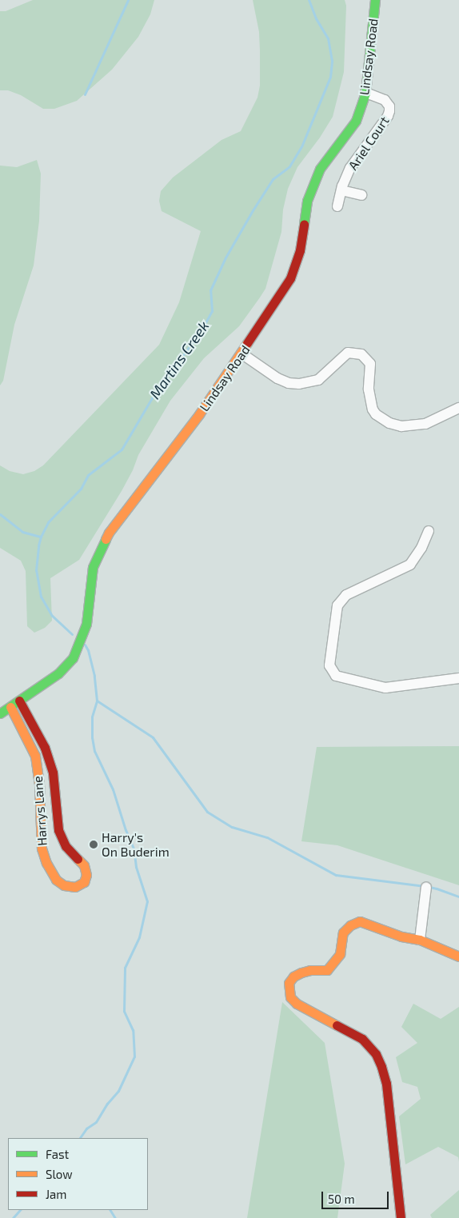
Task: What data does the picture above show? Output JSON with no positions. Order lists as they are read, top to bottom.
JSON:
{
  "streets": {
    "street": ["Lindsay Road", "Ariel Court", "Harrys Lane"]
  },
  "crossings": [
    ["Lindsay Road", "Ariel Court"],
    ["Lindsay Road", "Harrys Lane"]
  ],
  "water": ["Martins Creek"],
  "places": ["Harry's On Buderim"],
  "legend": ["Fast", "Slow", "Jam"],
  "scale_bar": "50 m"
}
